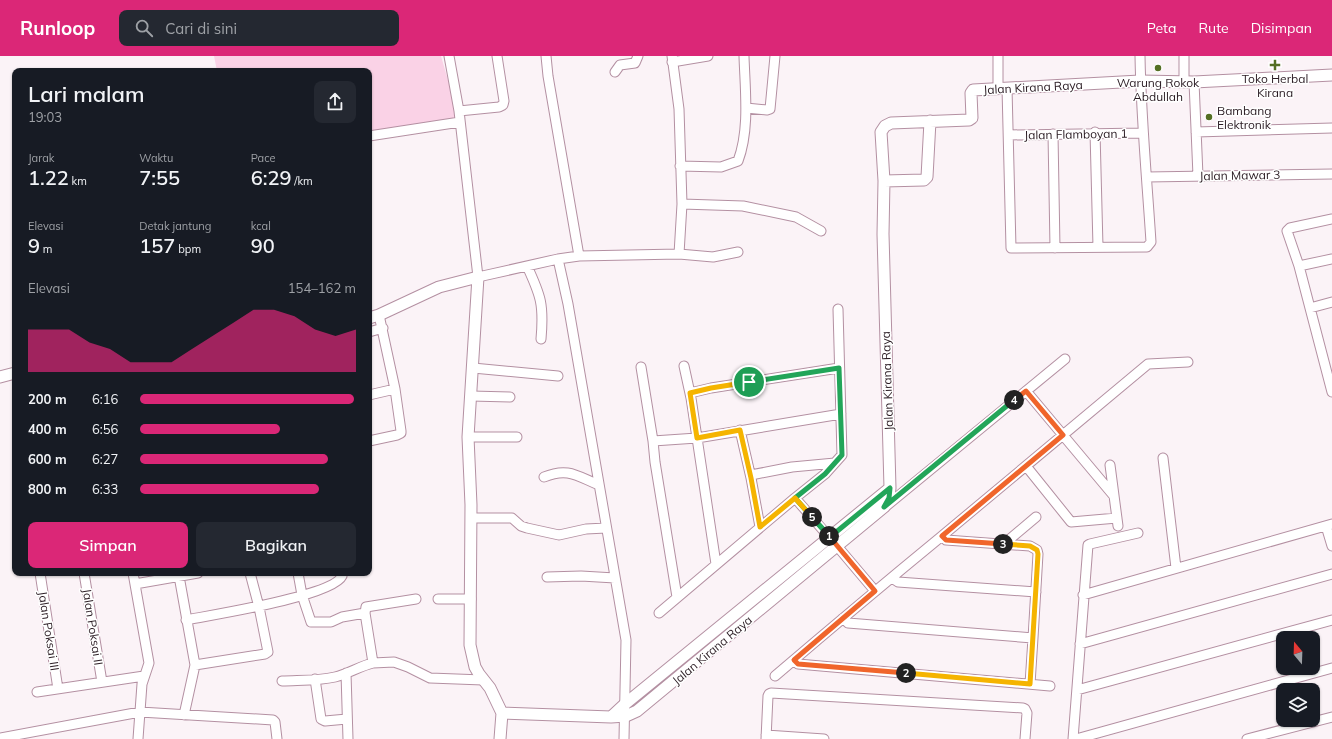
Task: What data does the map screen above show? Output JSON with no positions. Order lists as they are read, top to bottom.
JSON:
{
  "streets": {
    "street": [
      "Jalan Kirana Raya",
      "Jalan Flamboyan 1",
      "Jalan Mawar 3",
      "Jalan Poksai II",
      "Jalan Poksai III"
    ]
  },
  "places": {
    "health": ["Toko Herbal Kirana"],
    "other": ["Warung Rokok Abdullah", "Bambang Elektronik"]
  },
  "north": "top",
  "page": {
    "header": "Runloop",
    "search": "Cari di sini",
    "nav": ["Peta", "Rute", "Disimpan"],
    "heading": ["Lari malam", "19:03"],
    "stats": [
      ["Jarak", "1.22 km"],
      ["Waktu", "7:55"],
      ["Pace", "6:29 /km"],
      ["Elevasi", "9 m"],
      ["Detak jantung", "157 bpm"],
      ["kcal", "90"]
    ],
    "chart": ["Elevasi", "154–162 m"],
    "list": [
      {
        "name": "200 m",
        "note": "6:16"
      },
      {
        "name": "400 m",
        "note": "6:56"
      },
      {
        "name": "600 m",
        "note": "6:27"
      },
      {
        "name": "800 m",
        "note": "6:33"
      }
    ],
    "pins": [
      "4",
      "5",
      "1",
      "3",
      "2"
    ],
    "buttons": ["Simpan", "Bagikan"]
  }
}
